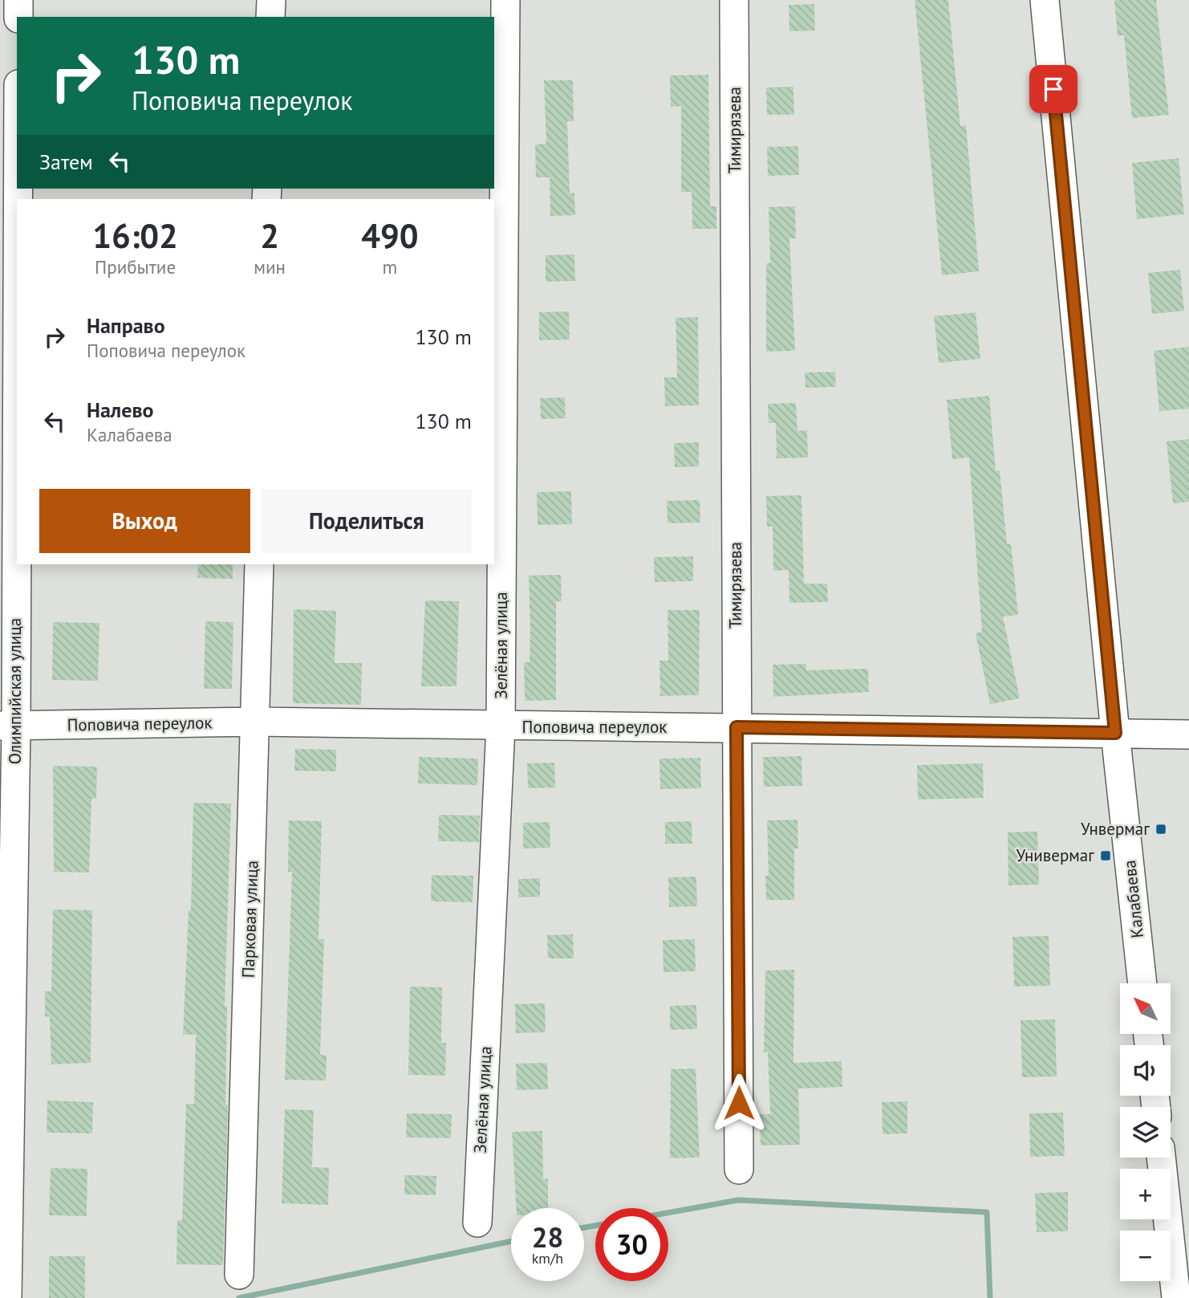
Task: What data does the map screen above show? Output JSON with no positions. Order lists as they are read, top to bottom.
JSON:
{
  "streets": {
    "street": [
      "Тимирязева",
      "Зелёная улица",
      "Олимпийская улица",
      "Поповича переулок",
      "Калабаева",
      "Парковая улица"
    ]
  },
  "crossings": [
    ["Тимирязева", "Поповича переулок"],
    ["Зелёная улица", "Поповича переулок"],
    ["Олимпийская улица", "Поповича переулок"],
    ["Поповича переулок", "Калабаева"],
    ["Поповича переулок", "Парковая улица"]
  ],
  "places": {
    "transit": ["Унвермаг", "Универмаг"]
  },
  "north": "top left",
  "page": {
    "turn": ["130 m", "Поповича переулок"],
    "then": "Затем",
    "eta": [
      "16:02",
      "Прибытие",
      "2",
      "мин",
      "490",
      "m"
    ],
    "list": [
      {
        "name": "Направо",
        "note": "Поповича переулок",
        "value": "130 m"
      },
      {
        "name": "Налево",
        "note": "Калабаева",
        "value": "130 m"
      }
    ],
    "buttons": ["Выход", "Поделиться"],
    "map_buttons": ["+", "−"],
    "speed": "28 km/h",
    "limit": "30"
  }
}
